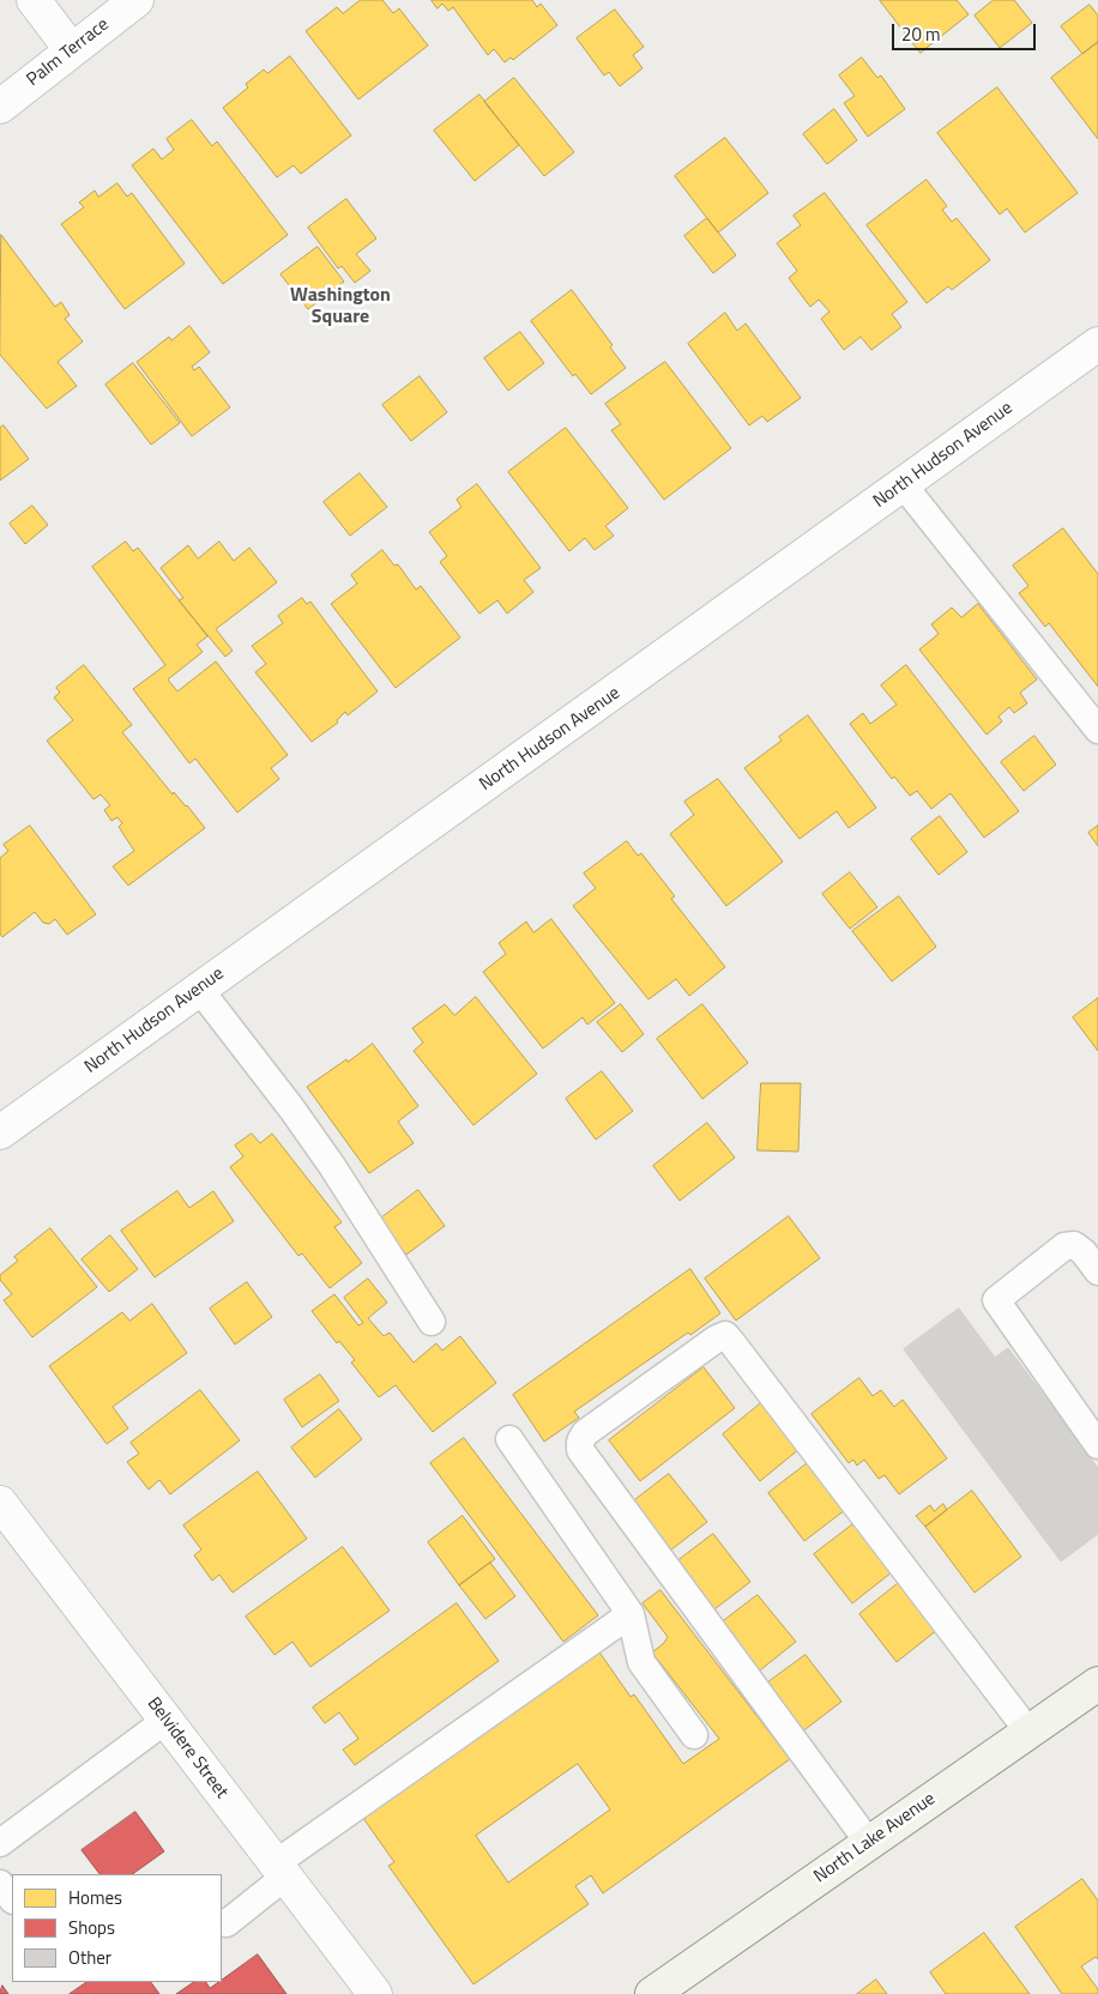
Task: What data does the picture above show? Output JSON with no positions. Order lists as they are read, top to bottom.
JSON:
{
  "streets": {
    "main road": ["North Lake Avenue"],
    "street": ["Palm Terrace", "North Hudson Avenue", "Belvidere Street"]
  },
  "districts": ["Washington Square"],
  "legend": ["Homes", "Shops", "Other"],
  "scale_bar": "20 m"
}
